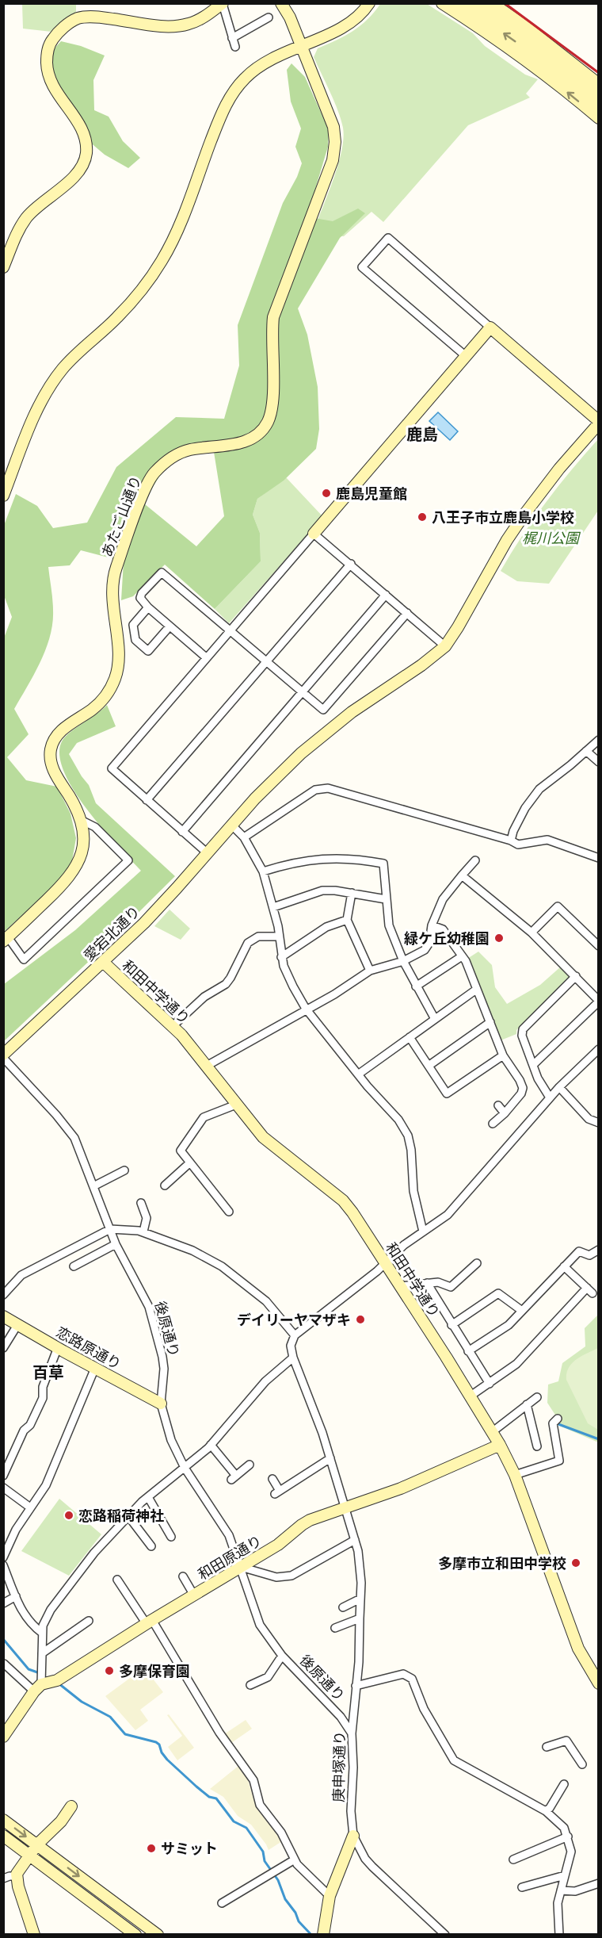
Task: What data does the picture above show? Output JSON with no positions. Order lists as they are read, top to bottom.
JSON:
{
  "streets": {
    "street": [
      "あたご山通り",
      "愛宕北通り",
      "和田中学通り",
      "後原通り",
      "恋路原通り",
      "和田原通り",
      "庚申塚通り"
    ]
  },
  "crossings": [
    ["愛宕北通り", "和田中学通り"],
    ["愛宕北通り", "後原通り"],
    ["和田中学通り", "和田原通り"],
    ["後原通り", "恋路原通り"],
    ["後原通り", "和田原通り"],
    ["後原通り", "庚申塚通り"],
    ["和田原通り", "庚申塚通り"]
  ],
  "districts": ["鹿島", "百草"],
  "parks": ["梶川公園"],
  "places": [
    "鹿島児童館",
    "八王子市立鹿島小学校",
    "緑ケ丘幼稚園",
    "デイリーヤマザキ",
    "恋路稲荷神社",
    "多摩市立和田中学校",
    "多摩保育園",
    "サミット"
  ]
}
